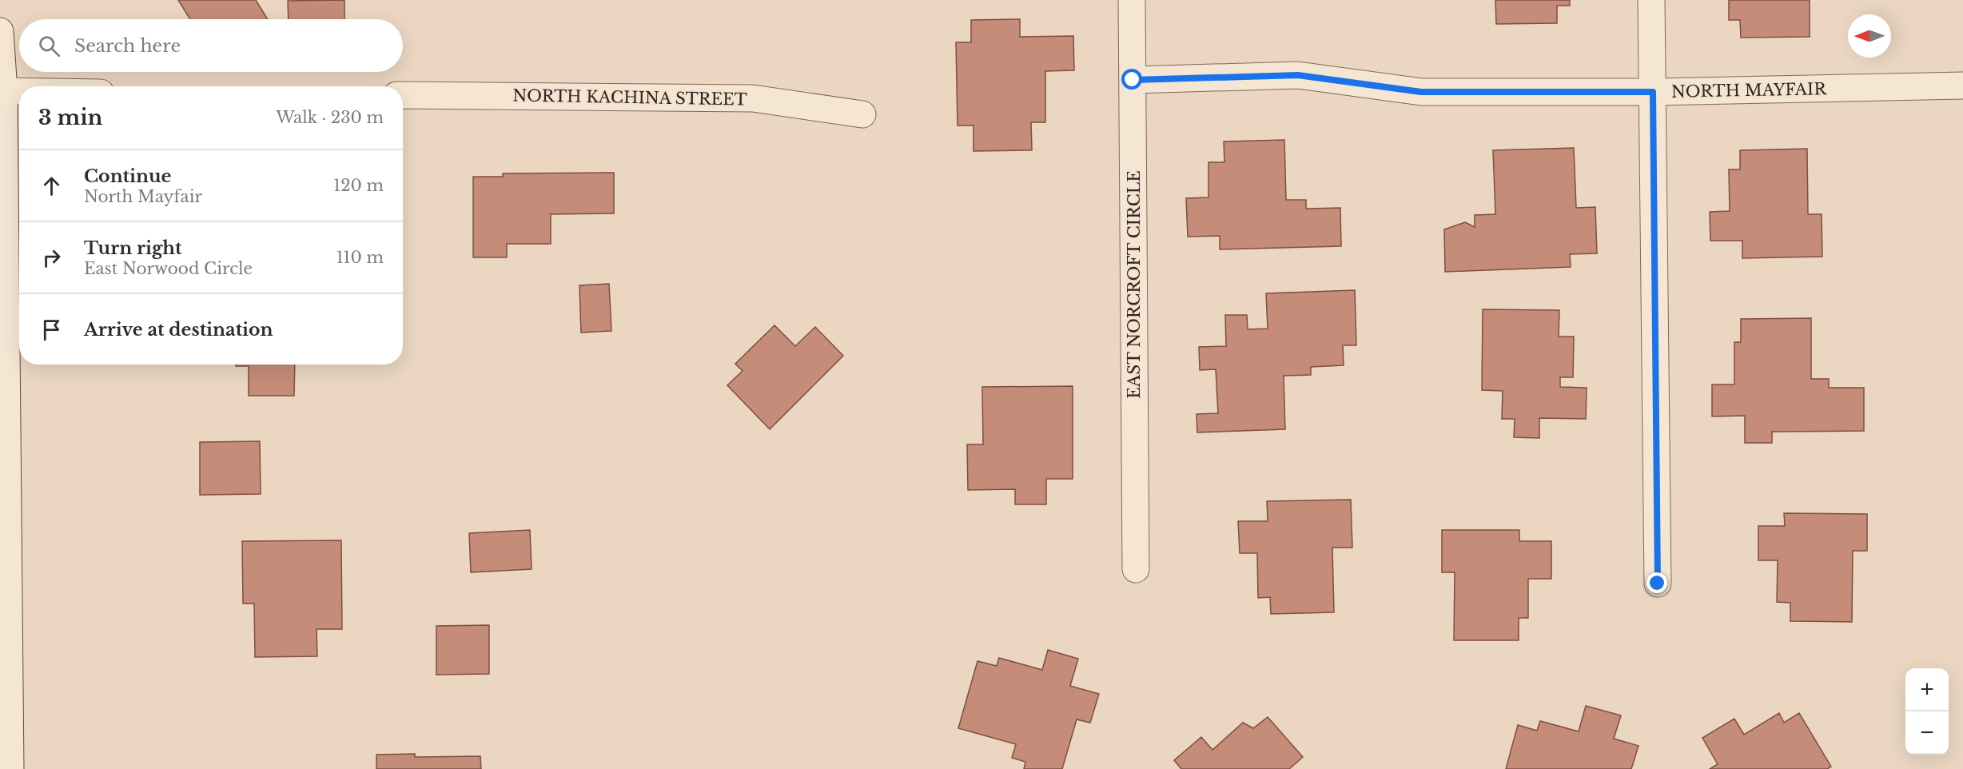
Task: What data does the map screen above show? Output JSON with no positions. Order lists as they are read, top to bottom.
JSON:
{
  "streets": {
    "street": ["NORTH MAYFAIR", "NORTH KACHINA STREET", "EAST NORCROFT CIRCLE"]
  },
  "crossings": [
    ["NORTH MAYFAIR", "EAST NORCROFT CIRCLE"]
  ],
  "north": "left",
  "page": {
    "search": "Search here",
    "heading": ["3 min", "Walk · 230 m"],
    "list": [
      ["Continue", "North Mayfair", "120 m"],
      ["Turn right", "East Norwood Circle", "110 m"],
      "Arrive at destination"
    ],
    "map_buttons": ["+", "−"]
  }
}
